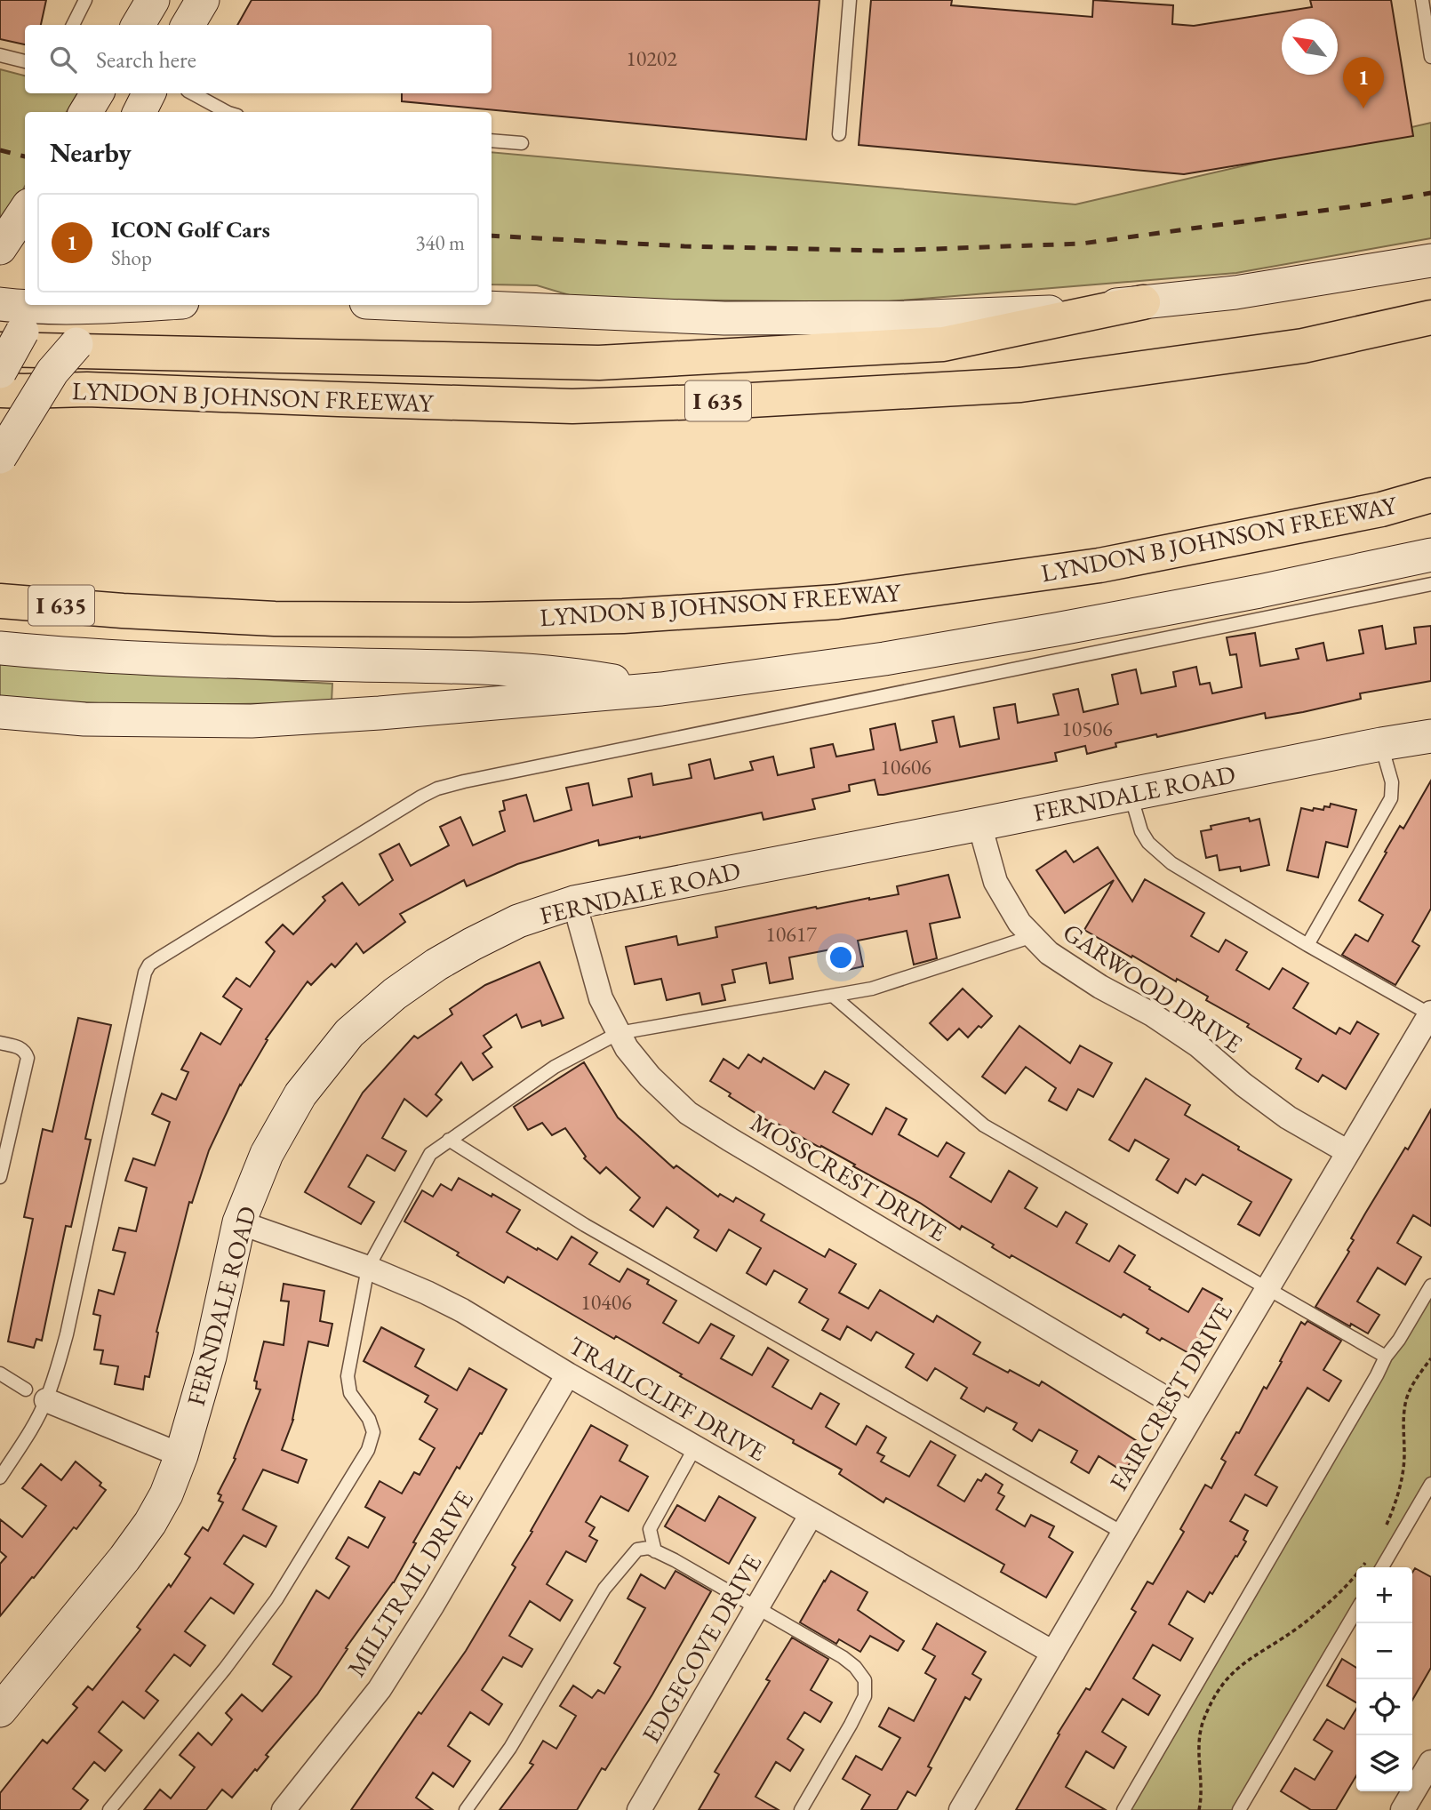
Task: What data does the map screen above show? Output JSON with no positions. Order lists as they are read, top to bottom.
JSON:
{
  "streets": {
    "highway": ["LYNDON B JOHNSON FREEWAY", "I 635"],
    "main road": ["FERNDALE ROAD"],
    "street": [
      "GARWOOD DRIVE",
      "MOSSCREST DRIVE",
      "FAIRCREST DRIVE",
      "TRAILCLIFF DRIVE",
      "MILLTRAIL DRIVE",
      "EDGECOVE DRIVE"
    ]
  },
  "crossings": [
    ["FERNDALE ROAD", "GARWOOD DRIVE"],
    ["FERNDALE ROAD", "MOSSCREST DRIVE"],
    ["FERNDALE ROAD", "TRAILCLIFF DRIVE"],
    ["GARWOOD DRIVE", "FAIRCREST DRIVE"],
    ["MOSSCREST DRIVE", "FAIRCREST DRIVE"],
    ["FAIRCREST DRIVE", "TRAILCLIFF DRIVE"],
    ["TRAILCLIFF DRIVE", "MILLTRAIL DRIVE"],
    ["TRAILCLIFF DRIVE", "EDGECOVE DRIVE"]
  ],
  "house_numbers": [
    "10202",
    "10506",
    "10606",
    "10617",
    "10406"
  ],
  "north": "top left",
  "page": {
    "search": "Search here",
    "pins": "1",
    "heading": "Nearby",
    "list": [
      {
        "mark": "1",
        "name": "ICON Golf Cars",
        "note": "Shop",
        "value": "340 m"
      }
    ],
    "map_buttons": ["+", "−"]
  }
}
